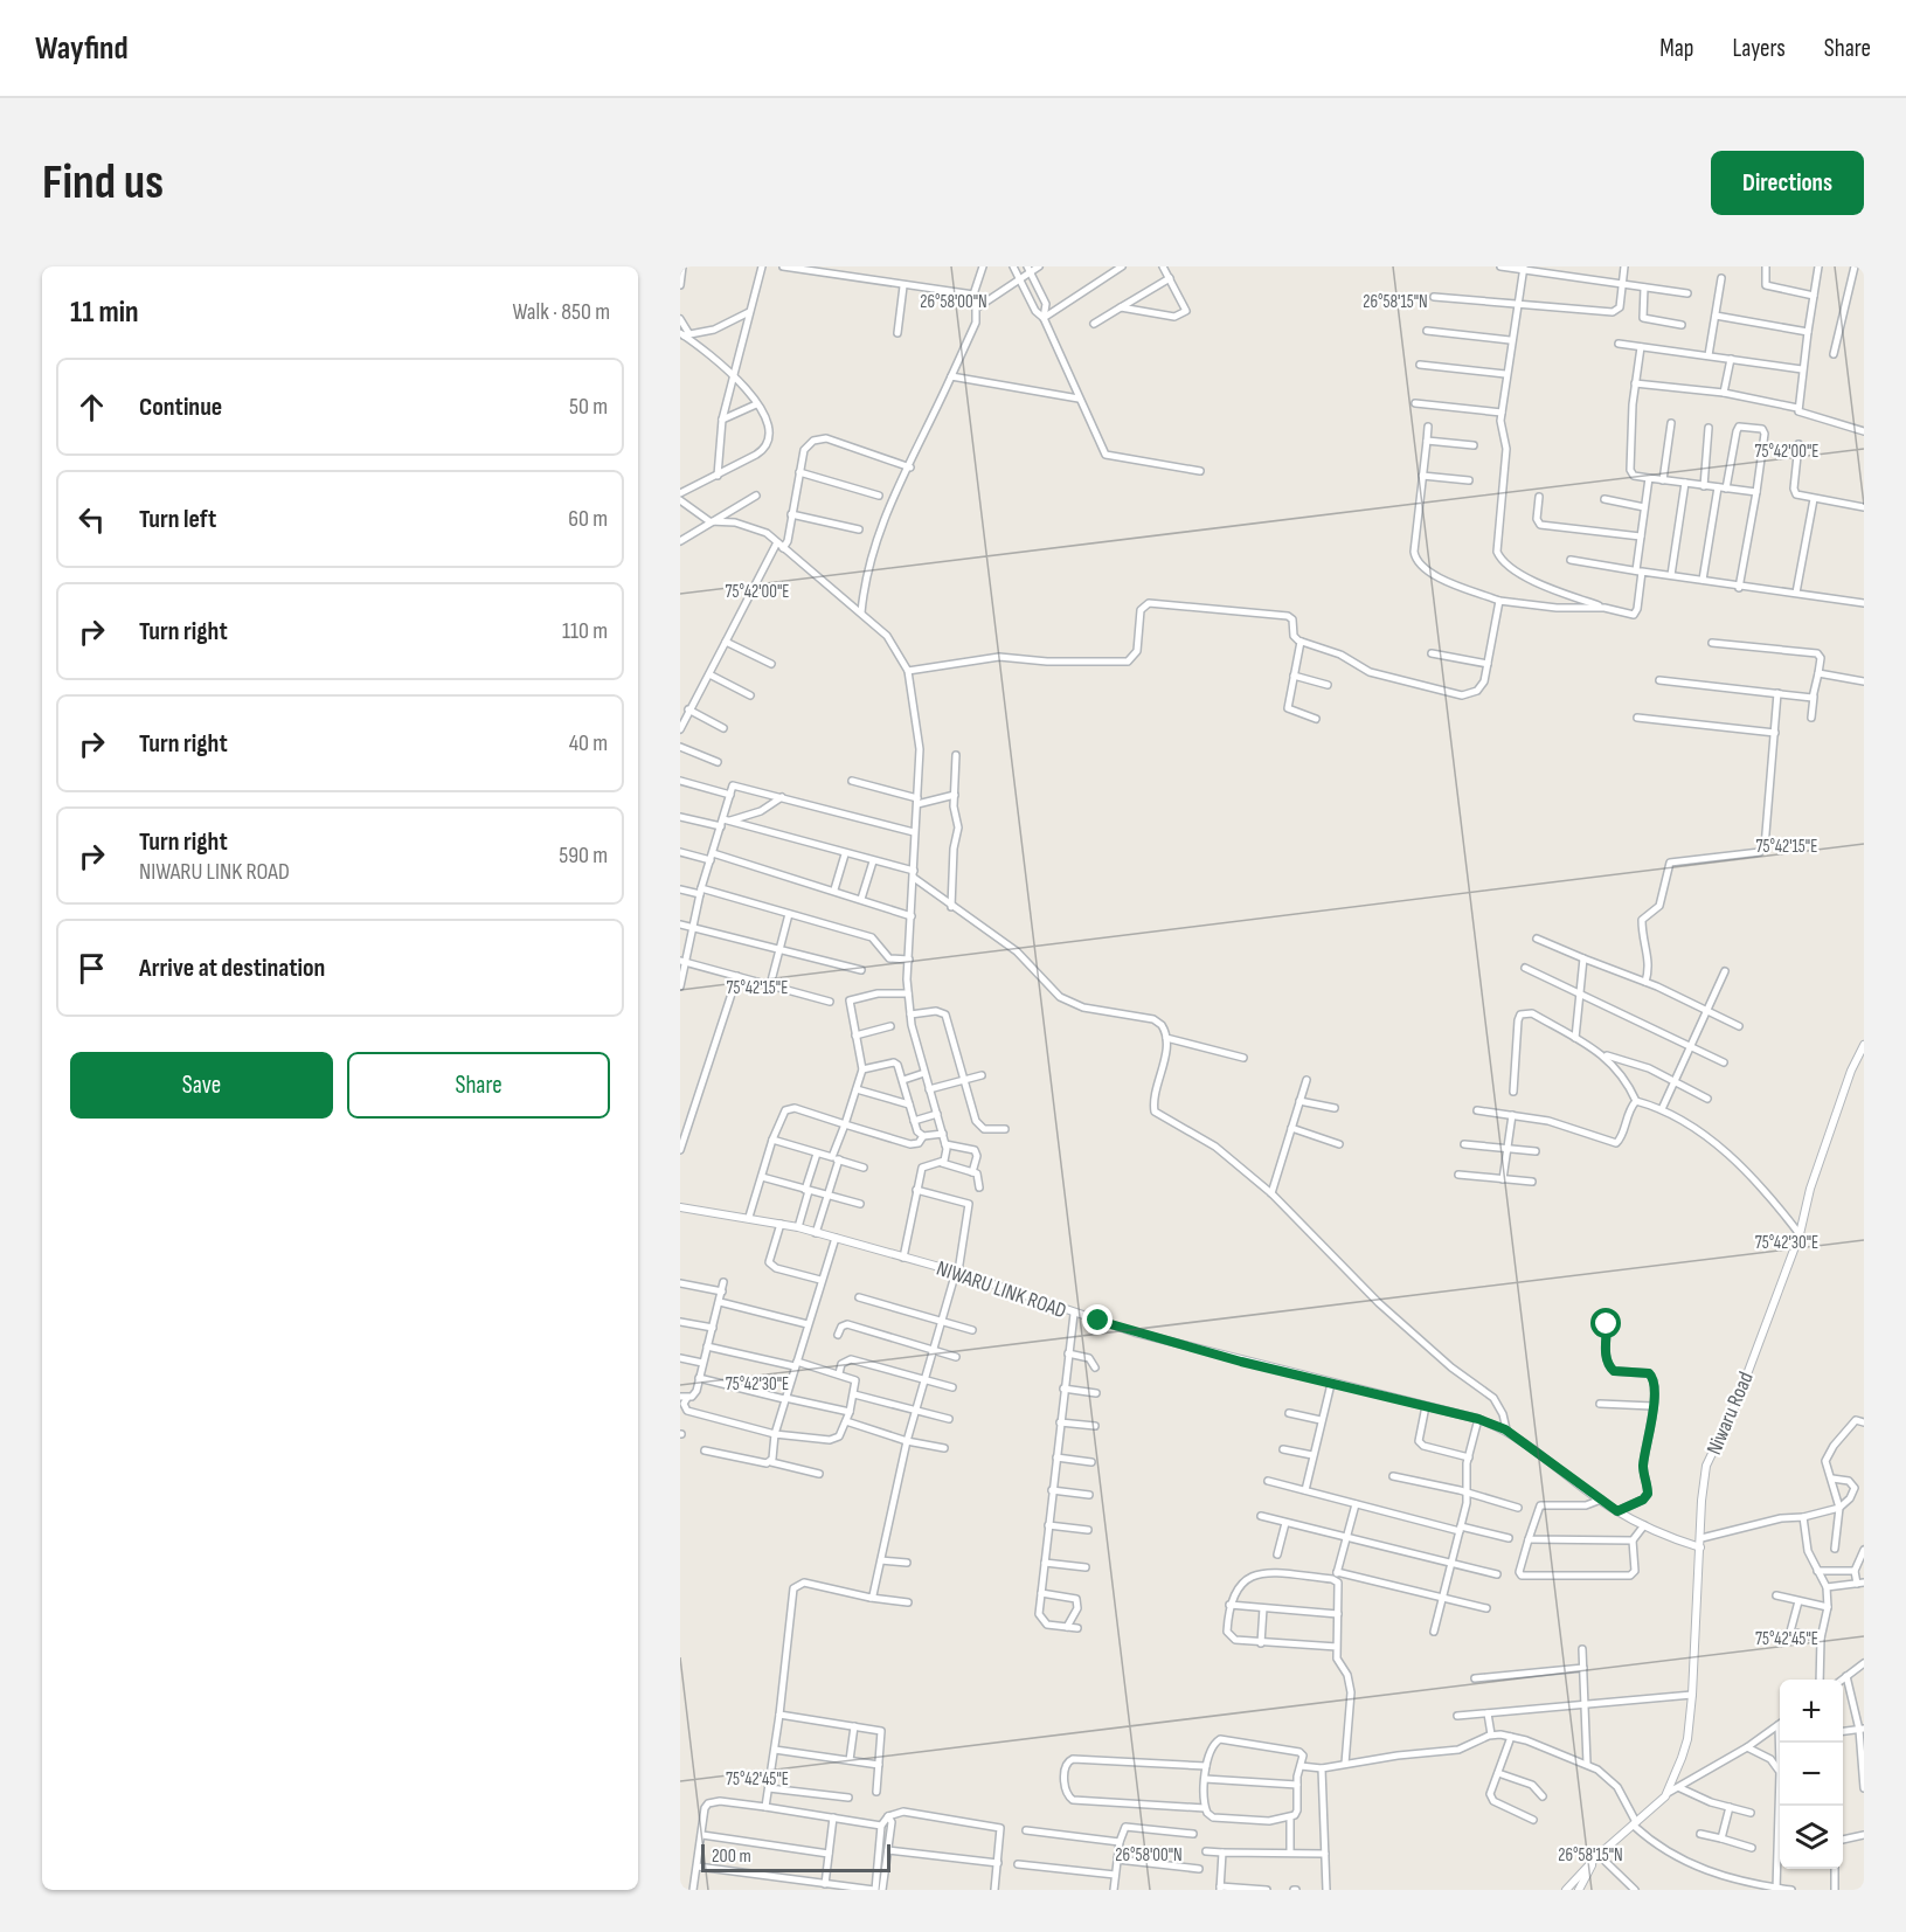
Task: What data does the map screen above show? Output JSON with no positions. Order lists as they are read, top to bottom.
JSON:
{
  "streets": {
    "street": ["NIWARU LINK ROAD", "Niwaru Road"]
  },
  "crossings": [
    ["NIWARU LINK ROAD", "Niwaru Road"]
  ],
  "scale_bar": "200 m",
  "page": {
    "header": "Wayfind",
    "nav": ["Map", "Layers", "Share"],
    "buttons": [
      "Directions",
      ["Save", "Share"]
    ],
    "title": "Find us",
    "heading": ["11 min", "Walk · 850 m"],
    "list": [
      ["Continue", "50 m"],
      ["Turn left", "60 m"],
      ["Turn right", "110 m"],
      ["Turn right", "40 m"],
      ["Turn right", "NIWARU LINK ROAD", "590 m"],
      "Arrive at destination"
    ],
    "map_buttons": ["+", "−"],
    "scale": "200 m"
  },
  "coordinates": [
    "26°58'00\"N",
    "26°58'15\"N",
    "75°42'00\"E",
    "75°42'15\"E",
    "75°42'30\"E",
    "75°42'45\"E"
  ]
}
